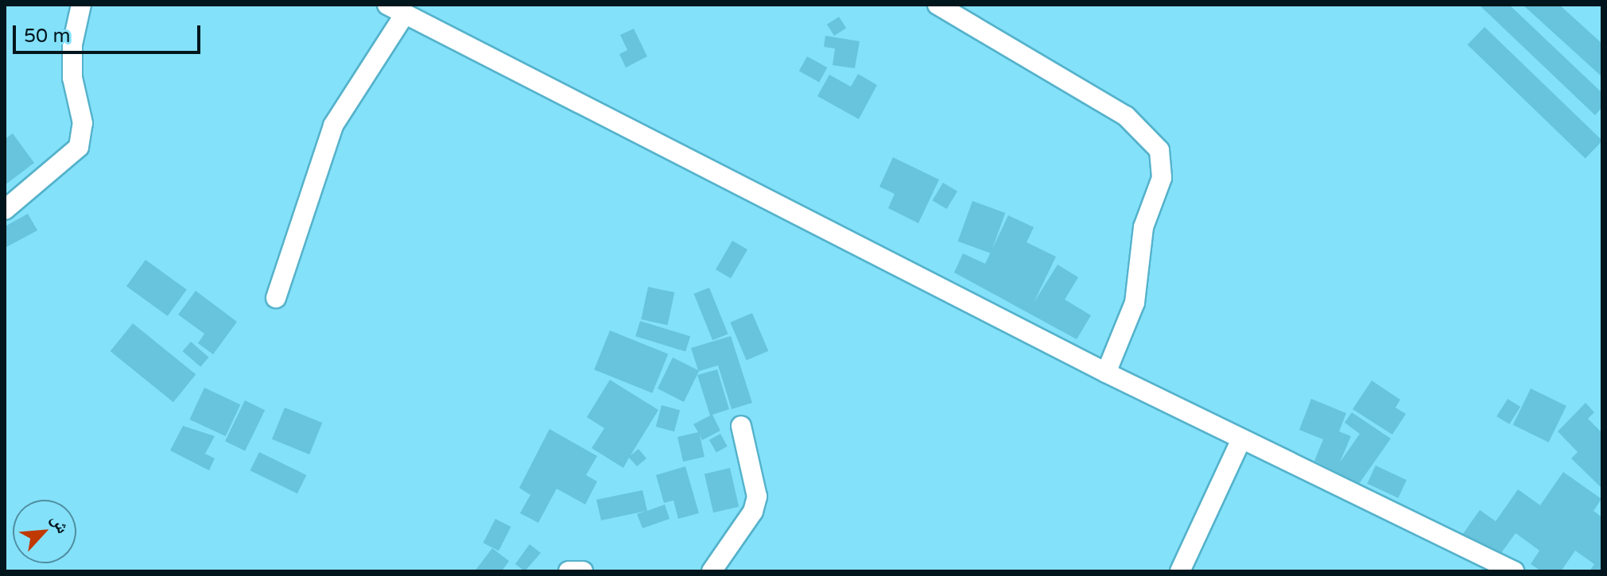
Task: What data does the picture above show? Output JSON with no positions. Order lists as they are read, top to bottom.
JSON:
{
  "scale_bar": "50 m",
  "north": "top right"
}
